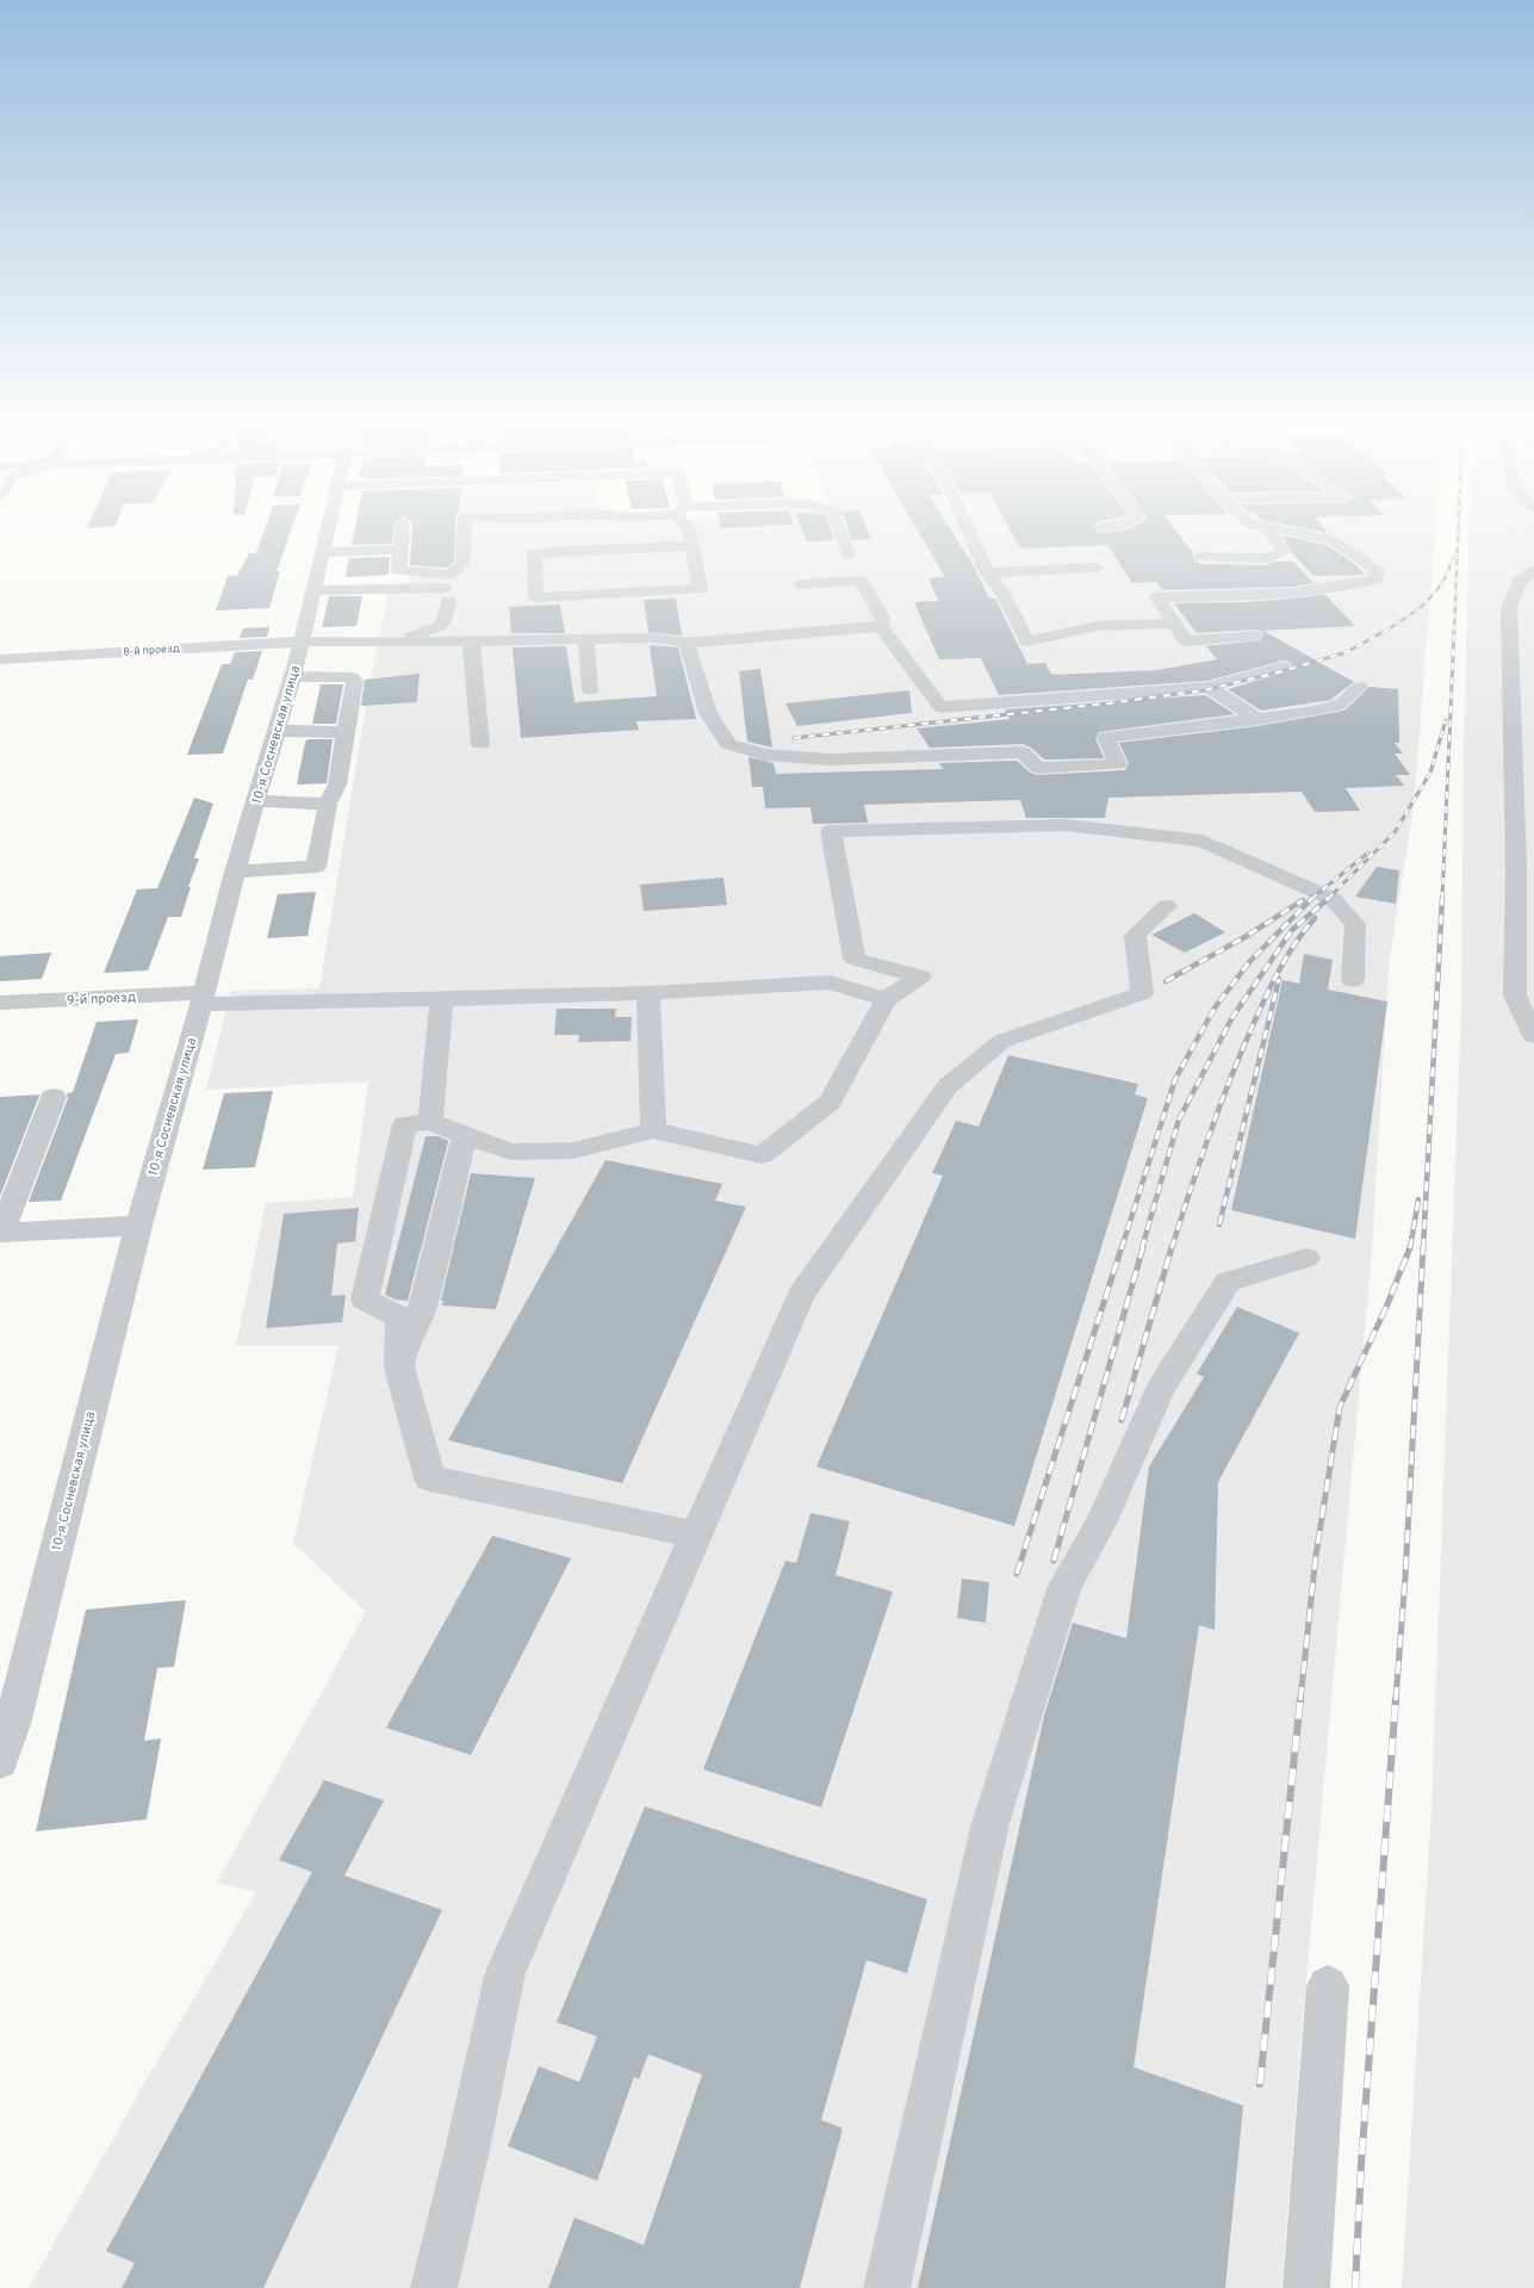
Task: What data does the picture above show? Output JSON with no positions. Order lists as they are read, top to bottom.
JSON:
{
  "streets": {
    "street": ["8-й проезд", "10-я Сосневская улица", "9-й проезд"]
  },
  "crossings": [
    ["8-й проезд", "10-я Сосневская улица"],
    ["10-я Сосневская улица", "9-й проезд"]
  ]
}
